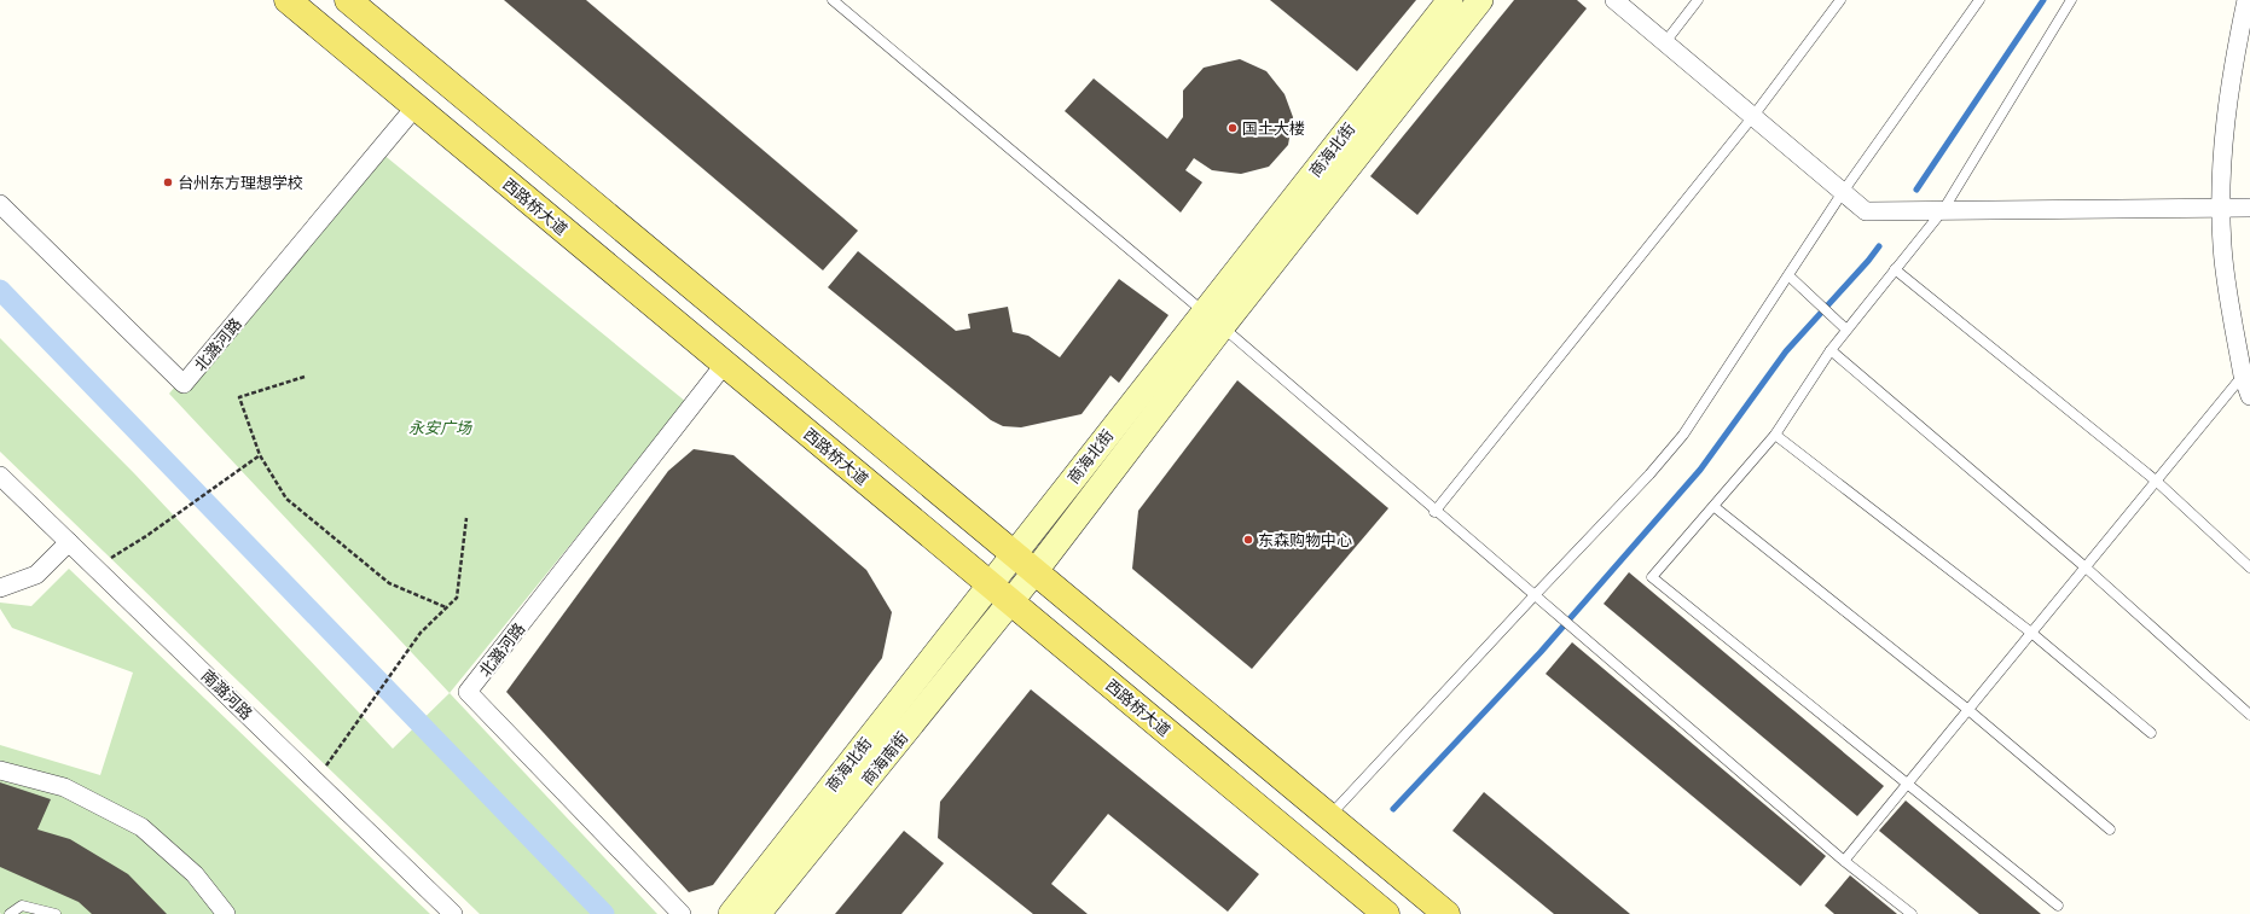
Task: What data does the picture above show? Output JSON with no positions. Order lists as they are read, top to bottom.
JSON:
{
  "streets": {
    "main road": ["商海北街", "西路桥大道", "商海南街"],
    "street": ["北潞河路", "南潞河路"]
  },
  "crossings": [
    ["商海北街", "西路桥大道"],
    ["商海北街", "商海南街"],
    ["西路桥大道", "北潞河路"],
    ["西路桥大道", "商海南街"]
  ],
  "parks": ["永安广场"],
  "places": ["国土大楼", "台州东方理想学校", "东森购物中心"]
}
